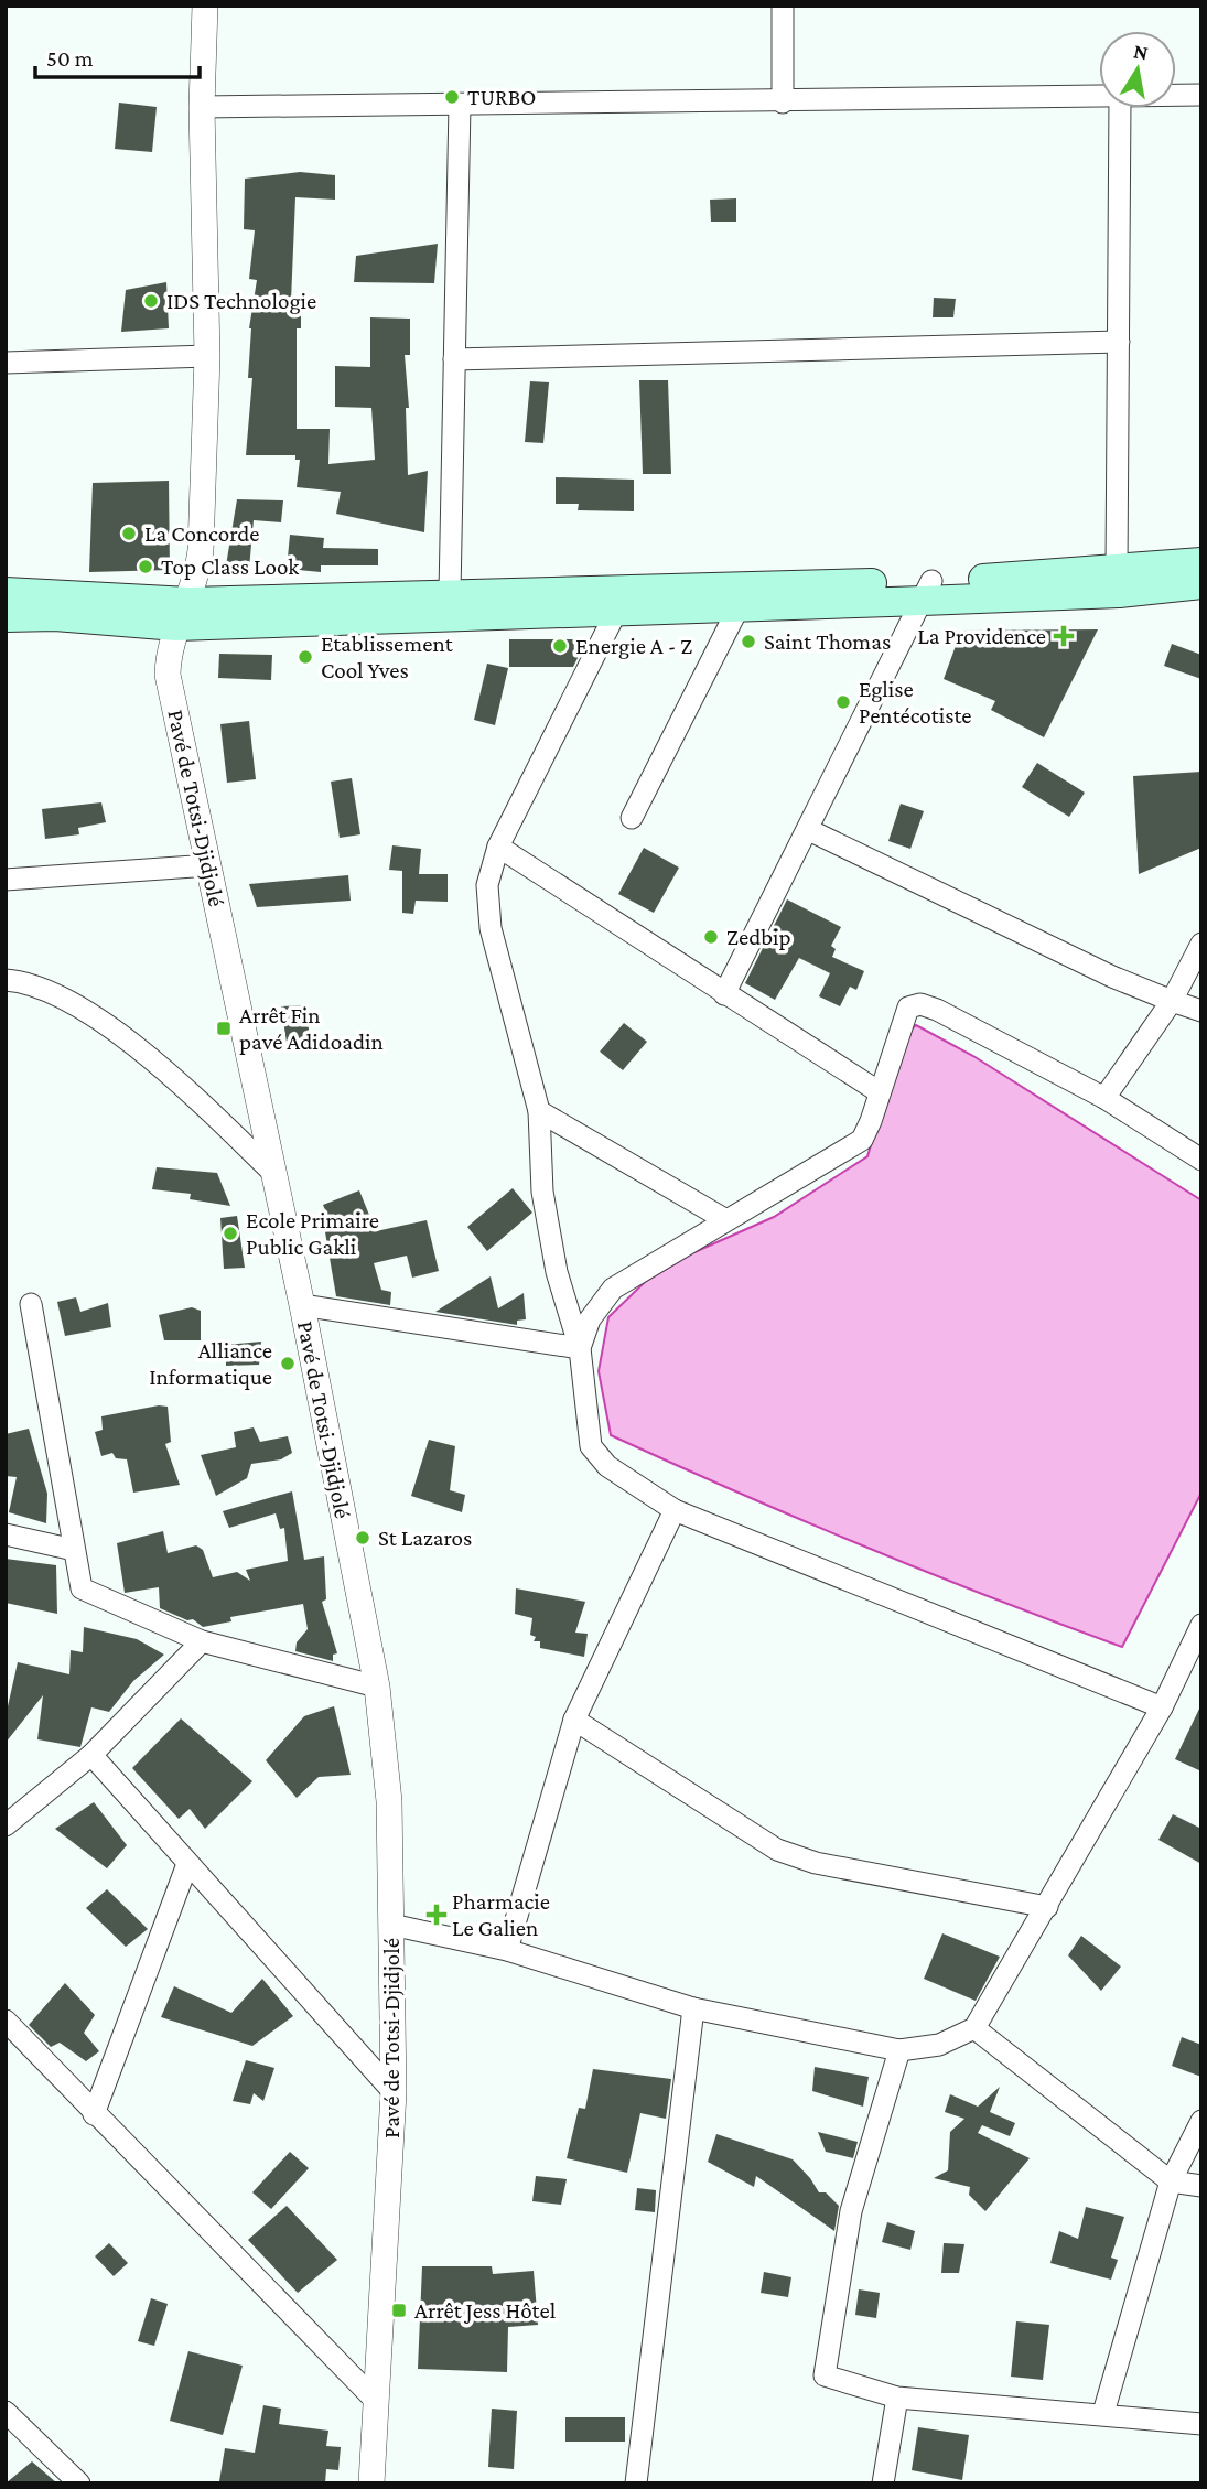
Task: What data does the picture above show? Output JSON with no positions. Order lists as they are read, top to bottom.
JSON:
{
  "streets": {
    "street": ["Pavé de Totsi-Djidjolé"]
  },
  "places": {
    "other": [
      "TURBO",
      "IDS Technologie",
      "La Concorde",
      "Top Class Look",
      "Saint Thomas",
      "Energie A - Z",
      "Etablissement Cool Yves",
      "Eglise Pentécotiste",
      "Zedbip",
      "Ecole Primaire Public Gakli",
      "Alliance Informatique",
      "St Lazaros"
    ],
    "health": ["La Providence", "Pharmacie Le Galien"],
    "transit": ["Arrêt Fin pavé Adidoadin", "Arrêt Jess Hôtel"]
  },
  "scale_bar": "50 m",
  "north": "top"
}
